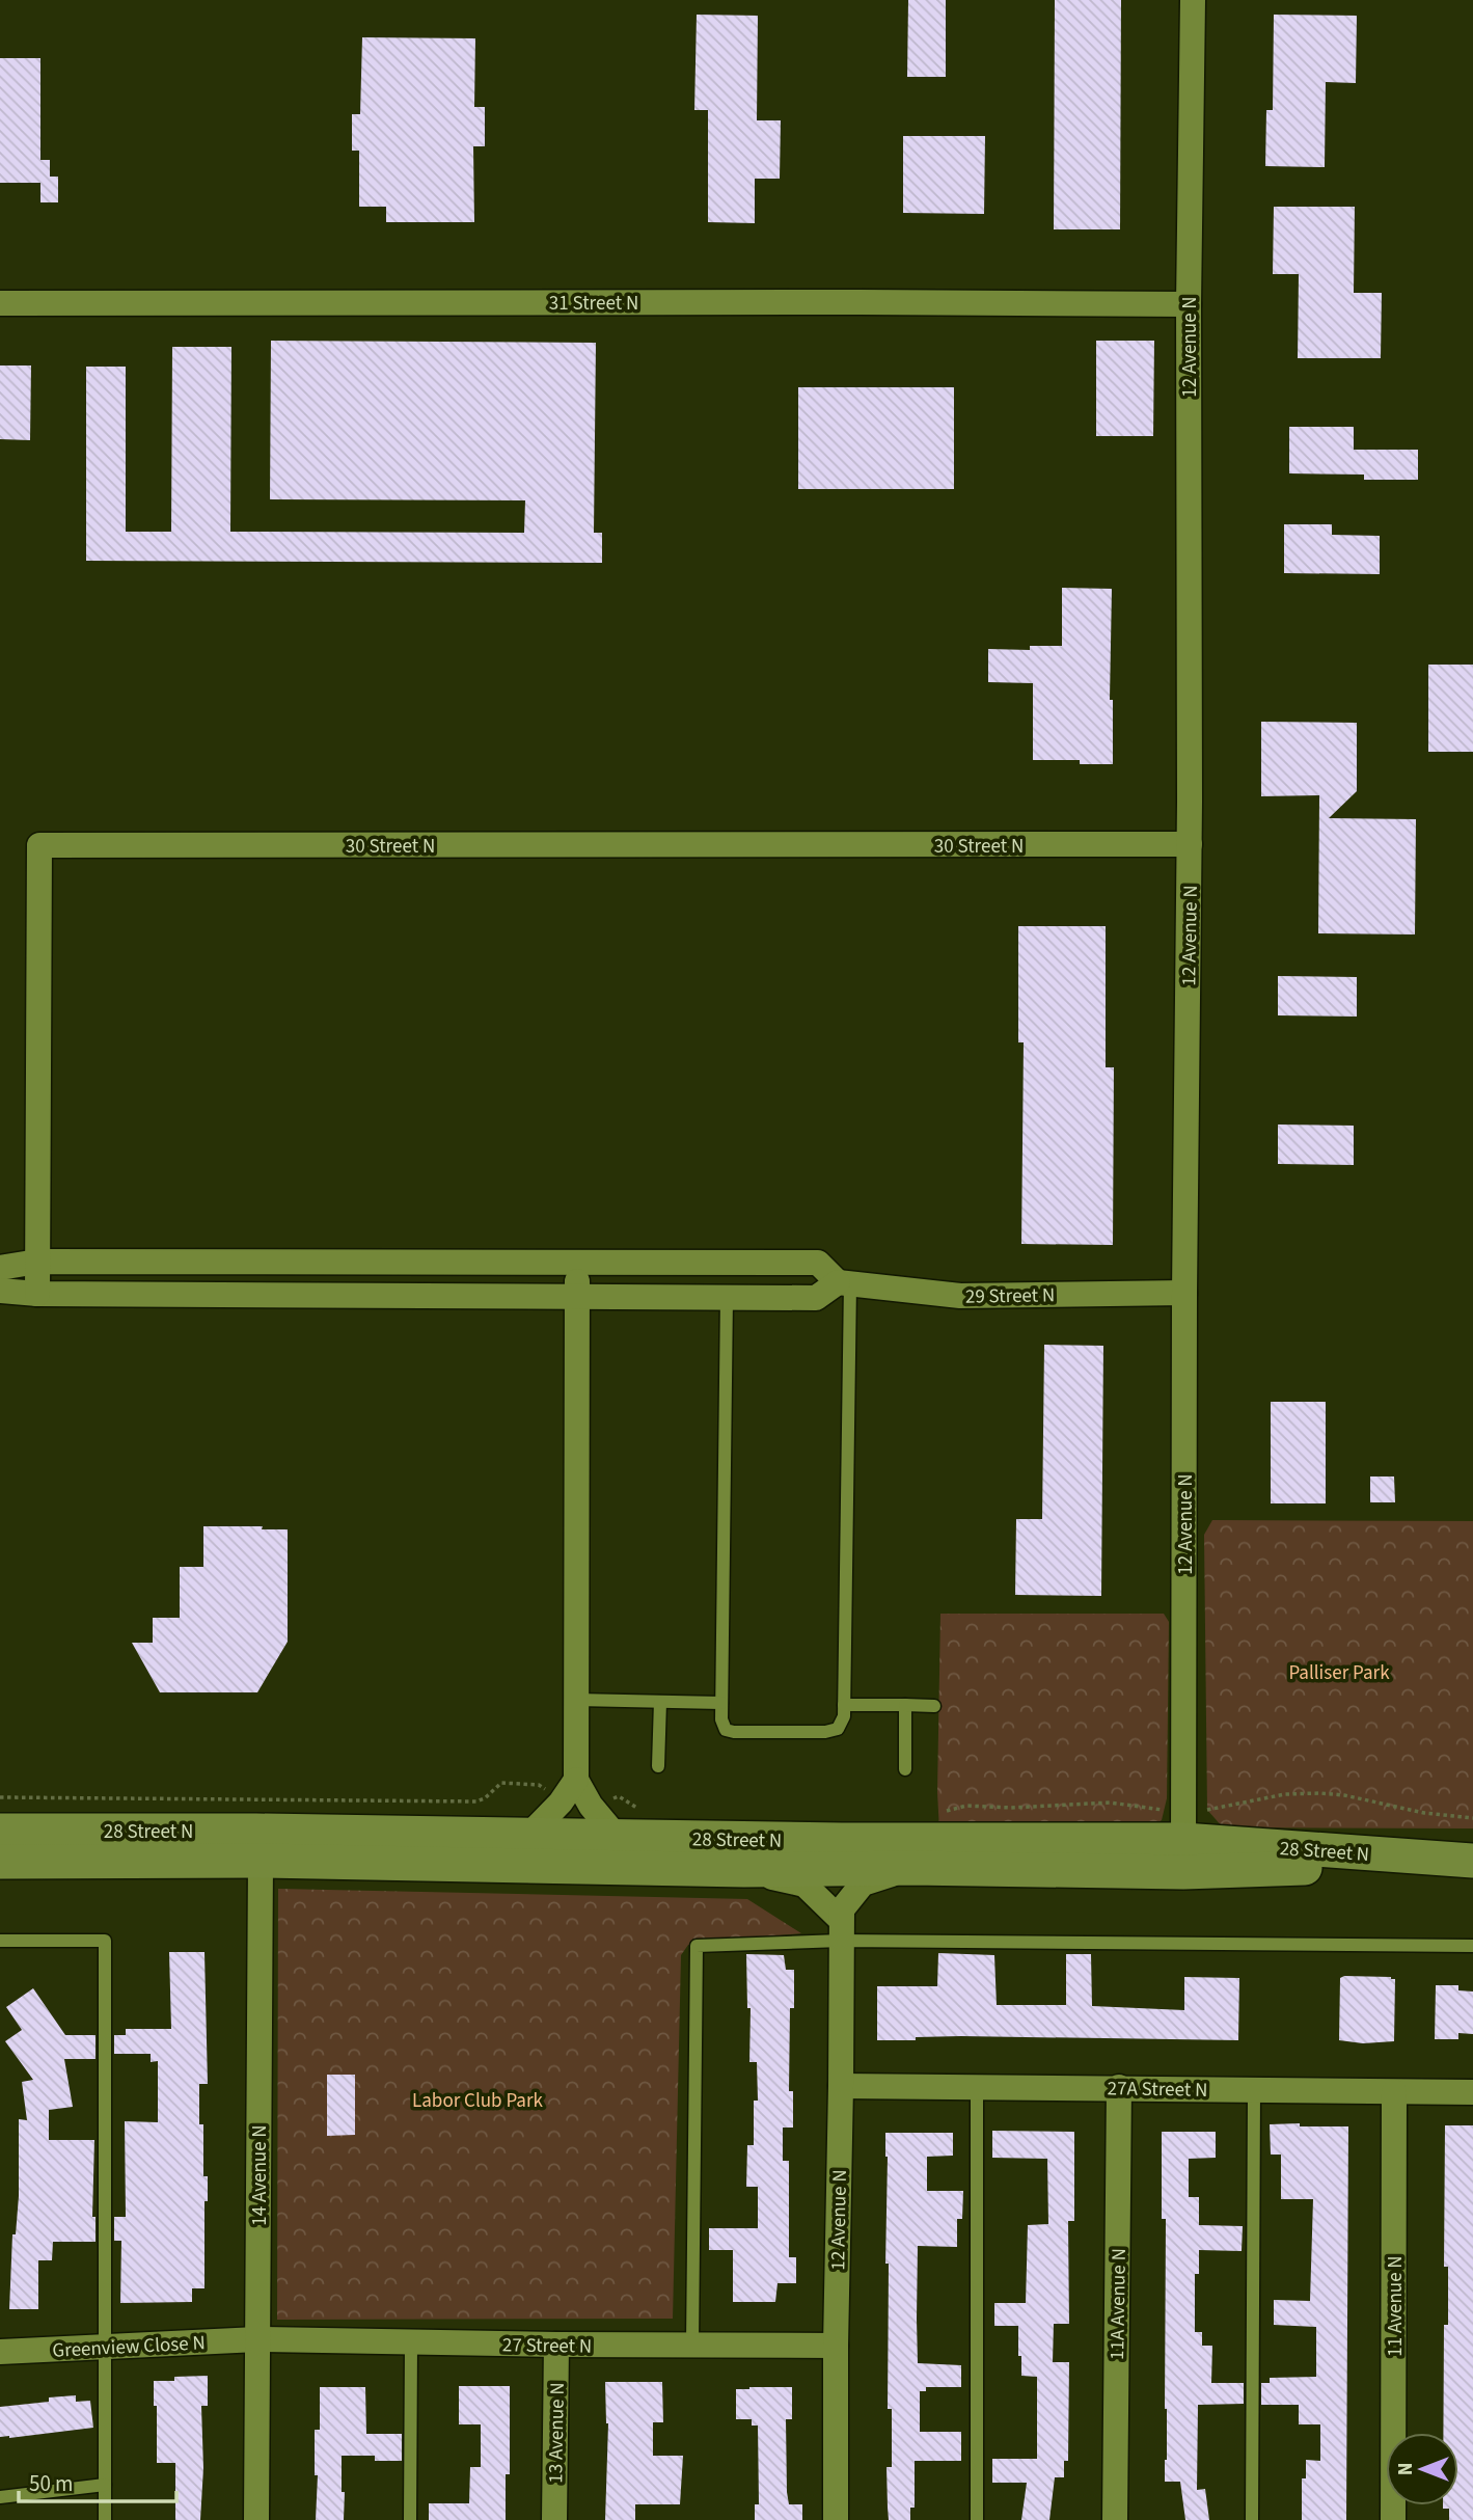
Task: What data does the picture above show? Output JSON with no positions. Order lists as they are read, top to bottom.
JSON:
{
  "streets": {
    "main road": ["28 Street N"],
    "street": [
      "31 Street N",
      "12 Avenue N",
      "30 Street N",
      "29 Street N",
      "27A Street N",
      "14 Avenue N",
      "11A Avenue N",
      "11 Avenue N",
      "27 Street N",
      "Greenview Close N",
      "13 Avenue N"
    ]
  },
  "crossings": [
    ["31 Street N", "12 Avenue N"],
    ["12 Avenue N", "30 Street N"],
    ["12 Avenue N", "29 Street N"],
    ["12 Avenue N", "28 Street N"],
    ["12 Avenue N", "27A Street N"],
    ["12 Avenue N", "27 Street N"],
    ["28 Street N", "14 Avenue N"],
    ["27A Street N", "11A Avenue N"],
    ["27A Street N", "11 Avenue N"],
    ["14 Avenue N", "27 Street N"],
    ["14 Avenue N", "Greenview Close N"],
    ["27 Street N", "Greenview Close N"],
    ["27 Street N", "13 Avenue N"]
  ],
  "parks": ["Palliser Park", "Labor Club Park"],
  "scale_bar": "50 m",
  "north": "left"
}
